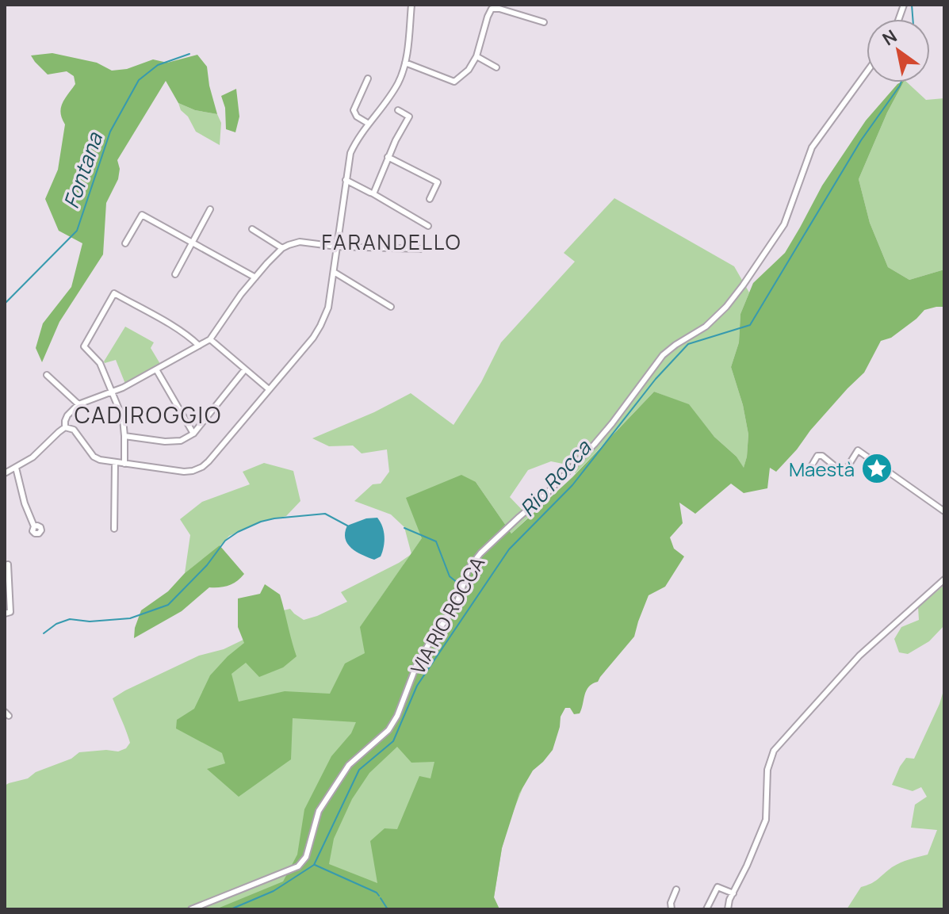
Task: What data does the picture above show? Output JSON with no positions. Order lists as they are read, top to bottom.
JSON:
{
  "streets": {
    "street": ["VIA RIO ROCCA"]
  },
  "districts": ["FARANDELLO", "CADIROGGIO"],
  "water": ["Fontana", "Rio Rocca"],
  "places": {
    "place": ["Maestà"]
  },
  "north": "top left"
}
